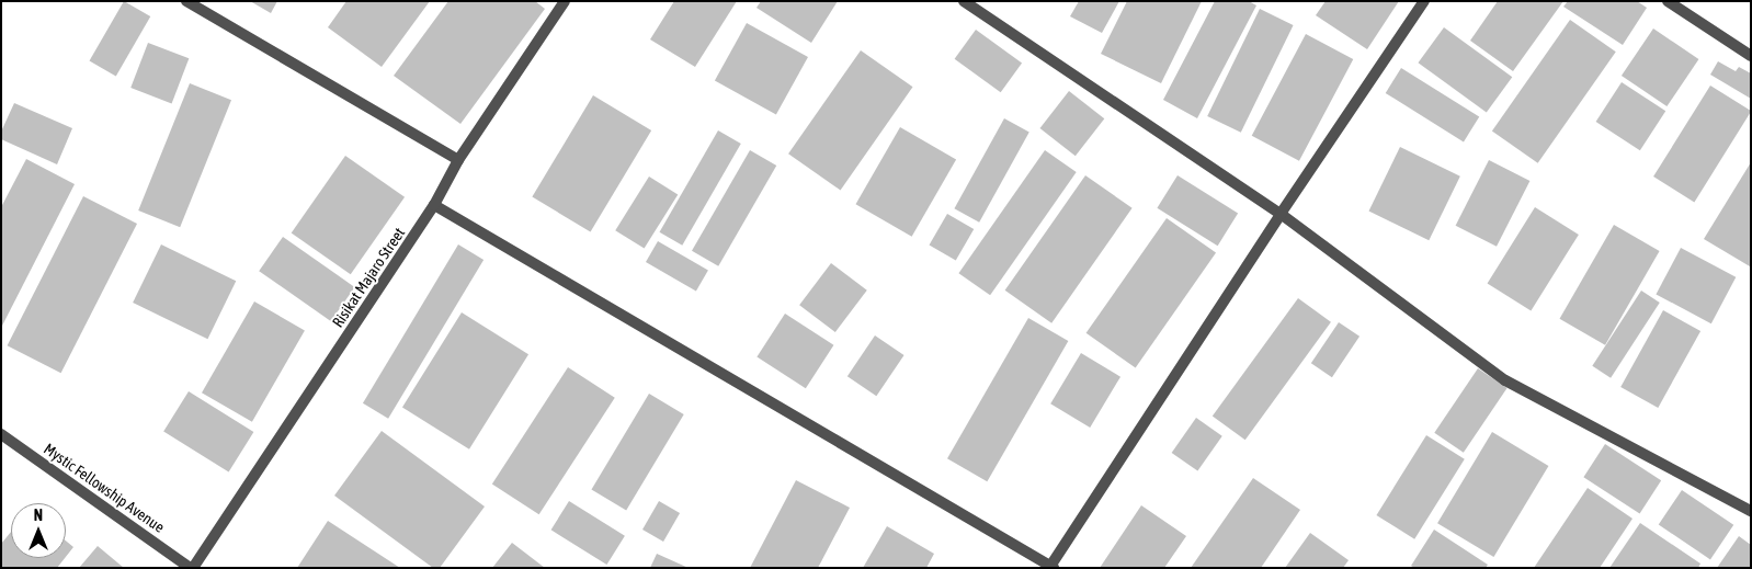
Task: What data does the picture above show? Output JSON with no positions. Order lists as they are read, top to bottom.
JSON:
{
  "streets": {
    "street": ["Risikat Majaro Street", "Mystic Fellowship Avenue"]
  },
  "crossings": [
    ["Risikat Majaro Street", "Mystic Fellowship Avenue"]
  ],
  "north": "top"
}
